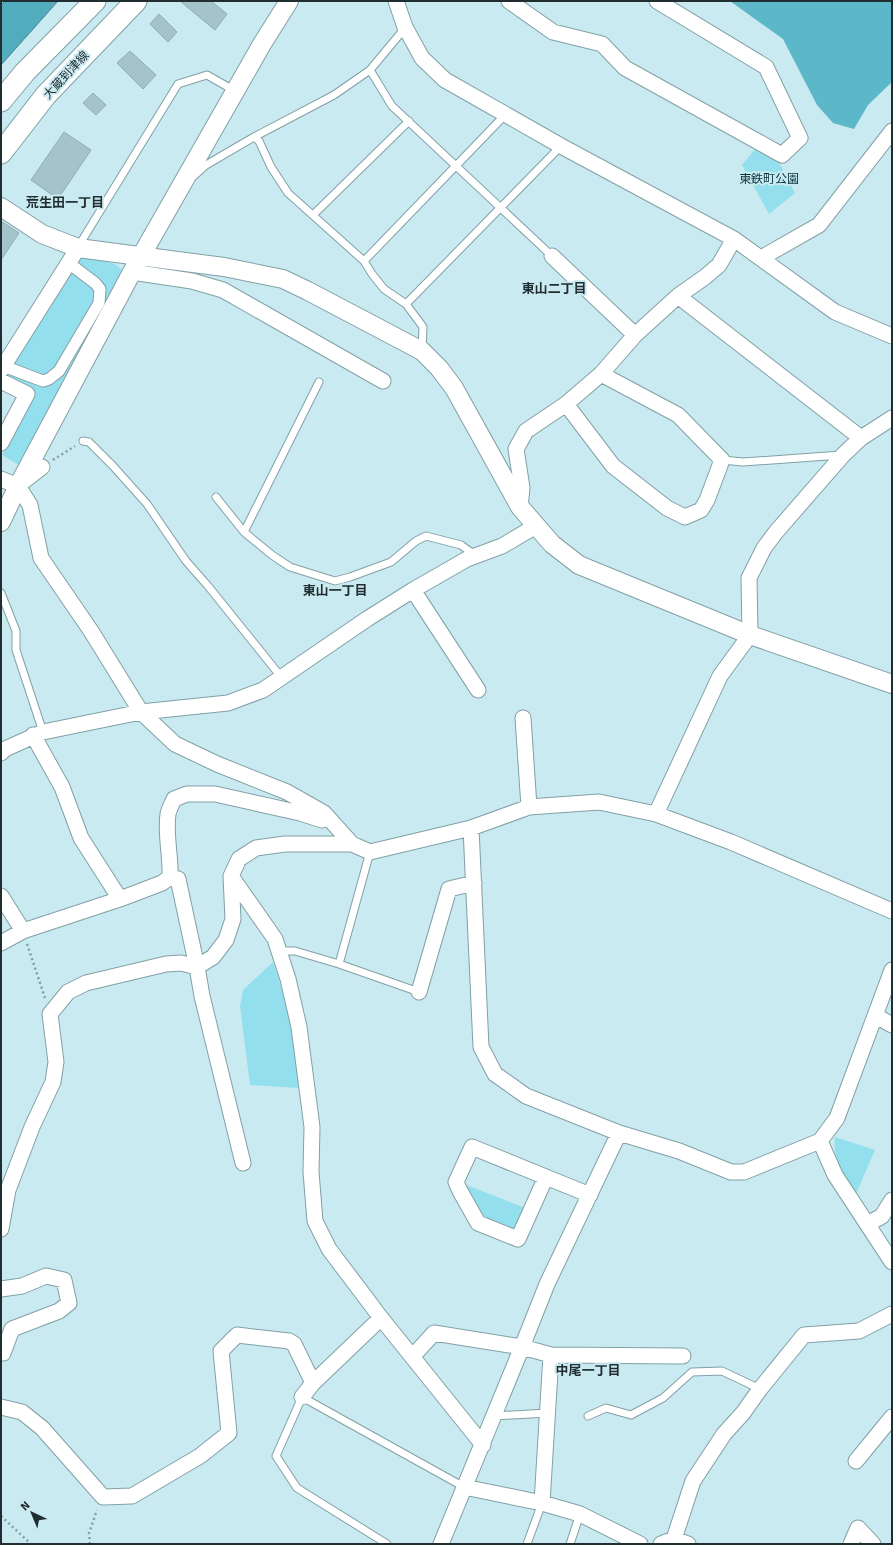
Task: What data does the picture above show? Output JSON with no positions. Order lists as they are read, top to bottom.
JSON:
{
  "streets": {
    "main road": ["大蔵到津線"]
  },
  "districts": [
    "荒生田一丁目",
    "東山二丁目",
    "東山一丁目",
    "中尾一丁目"
  ],
  "parks": ["東鉄町公園"],
  "north": "top left"
}
